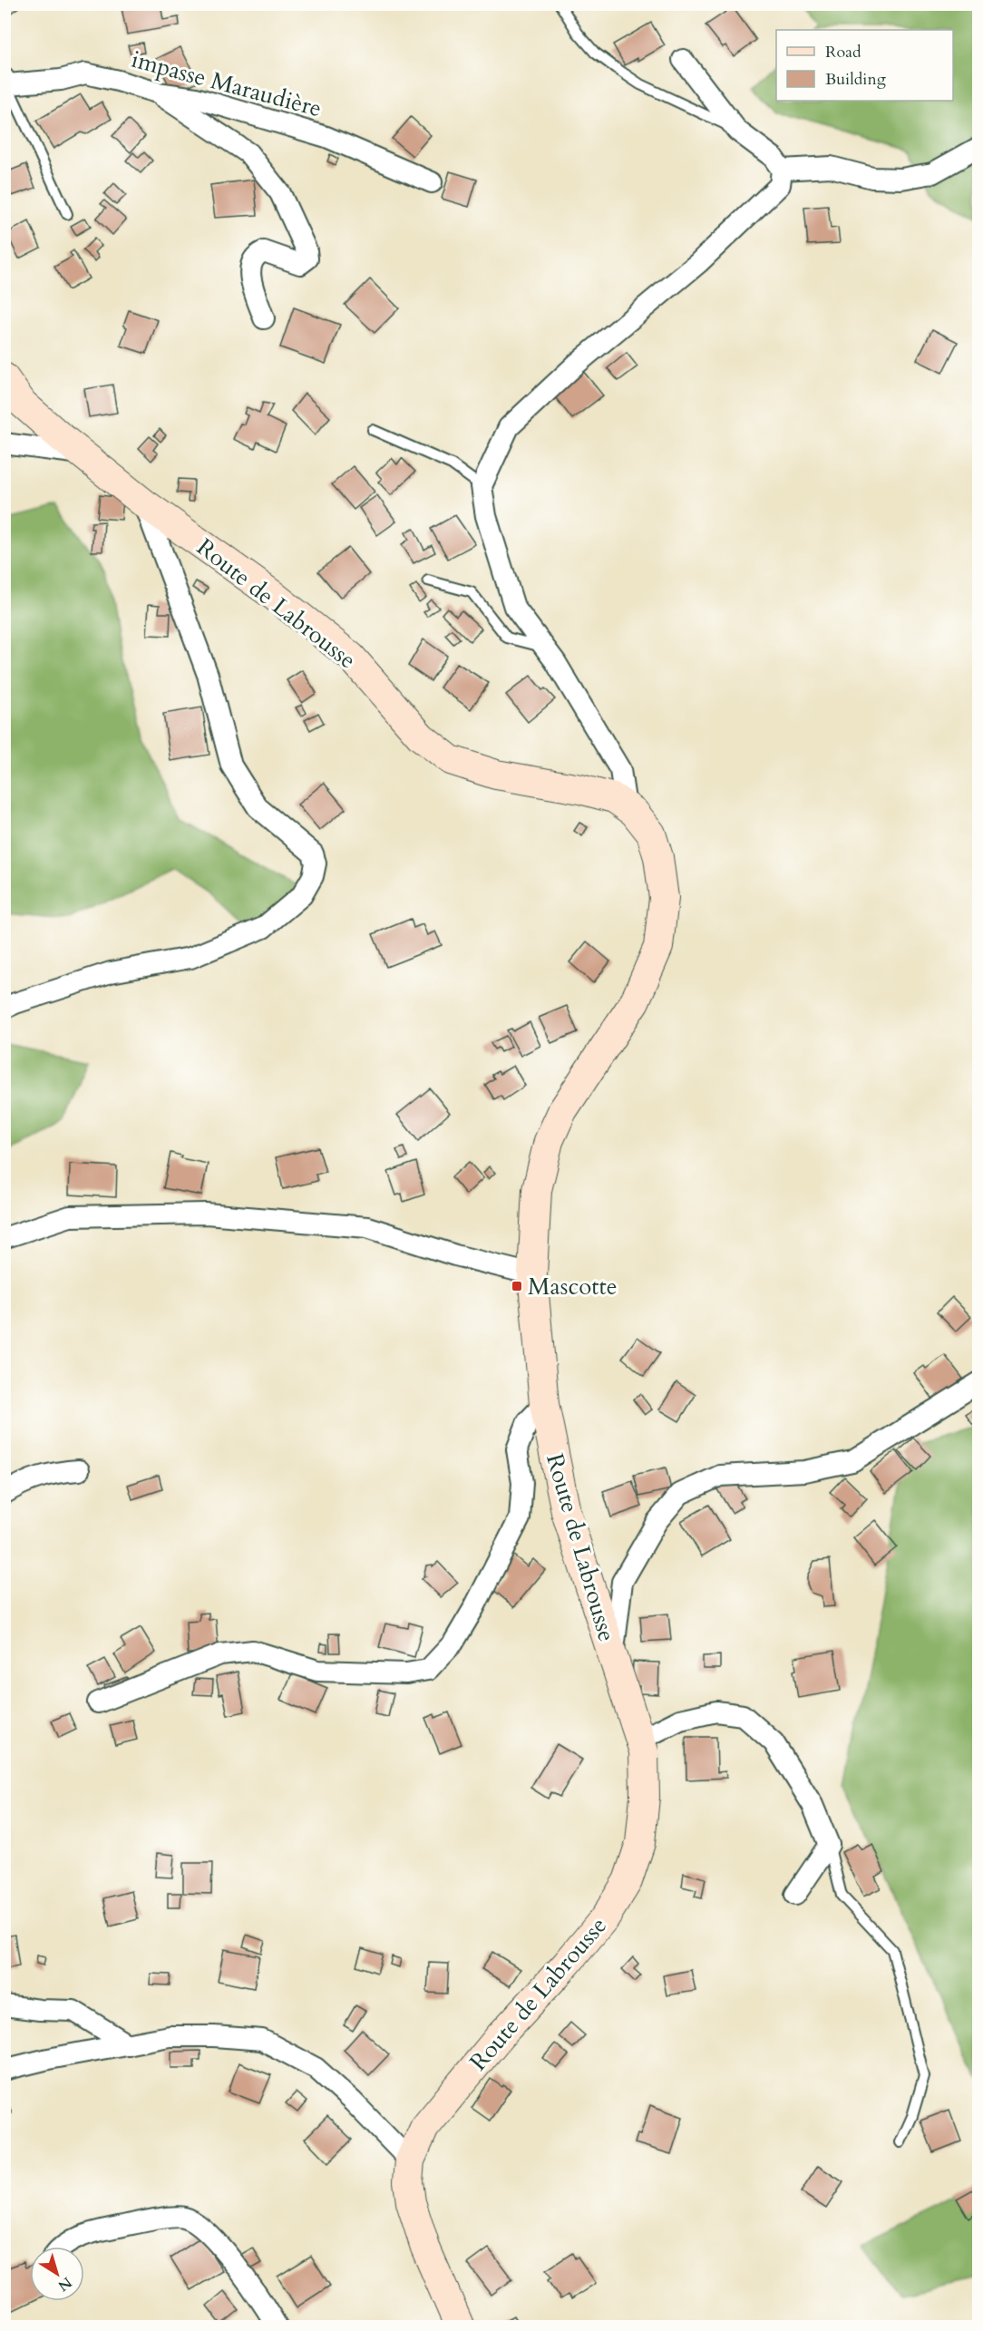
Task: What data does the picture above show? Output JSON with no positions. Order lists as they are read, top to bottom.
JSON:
{
  "streets": {
    "street": ["impasse Maraudière", "Route de Labrousse"]
  },
  "places": {
    "transit": ["Mascotte"]
  },
  "legend": ["Road", "Building"],
  "north": "bottom right"
}
